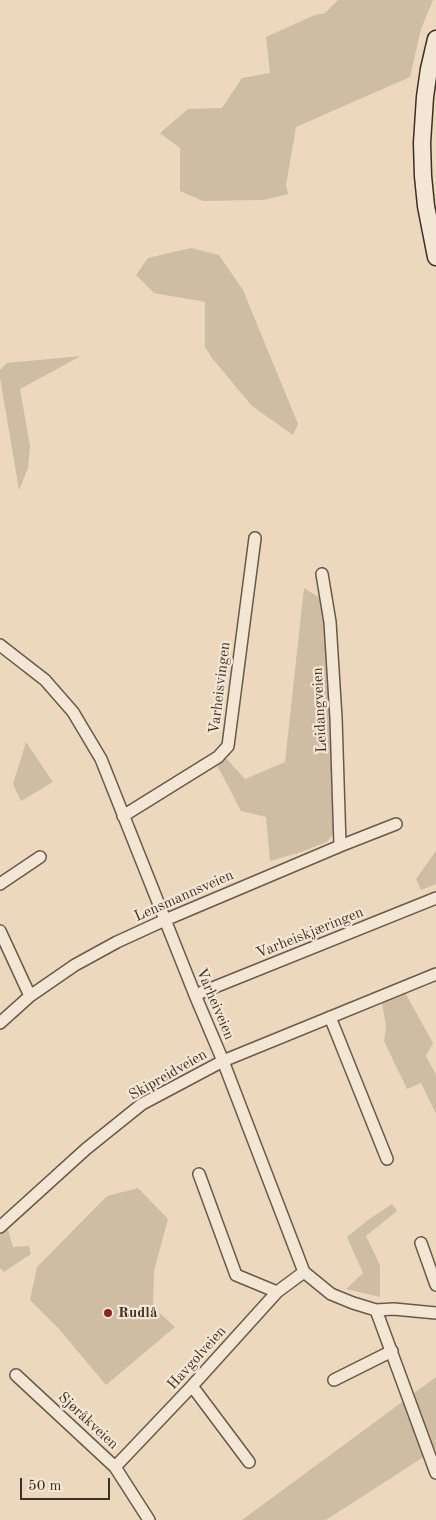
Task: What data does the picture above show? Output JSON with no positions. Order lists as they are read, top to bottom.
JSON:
{
  "streets": {
    "street": [
      "Varheisvingen",
      "Leidangveien",
      "Lensmannsveien",
      "Varheiskjæringen",
      "Varheiveien",
      "Skipreidveien",
      "Havgolveien",
      "Sjøråkveien"
    ]
  },
  "crossings": [
    ["Varheisvingen", "Varheiveien"],
    ["Leidangveien", "Lensmannsveien"],
    ["Lensmannsveien", "Varheiveien"],
    ["Varheiskjæringen", "Varheiveien"],
    ["Varheiveien", "Skipreidveien"],
    ["Varheiveien", "Havgolveien"],
    ["Havgolveien", "Sjøråkveien"]
  ],
  "places": ["Rudlå"],
  "scale_bar": "50 m"
}
